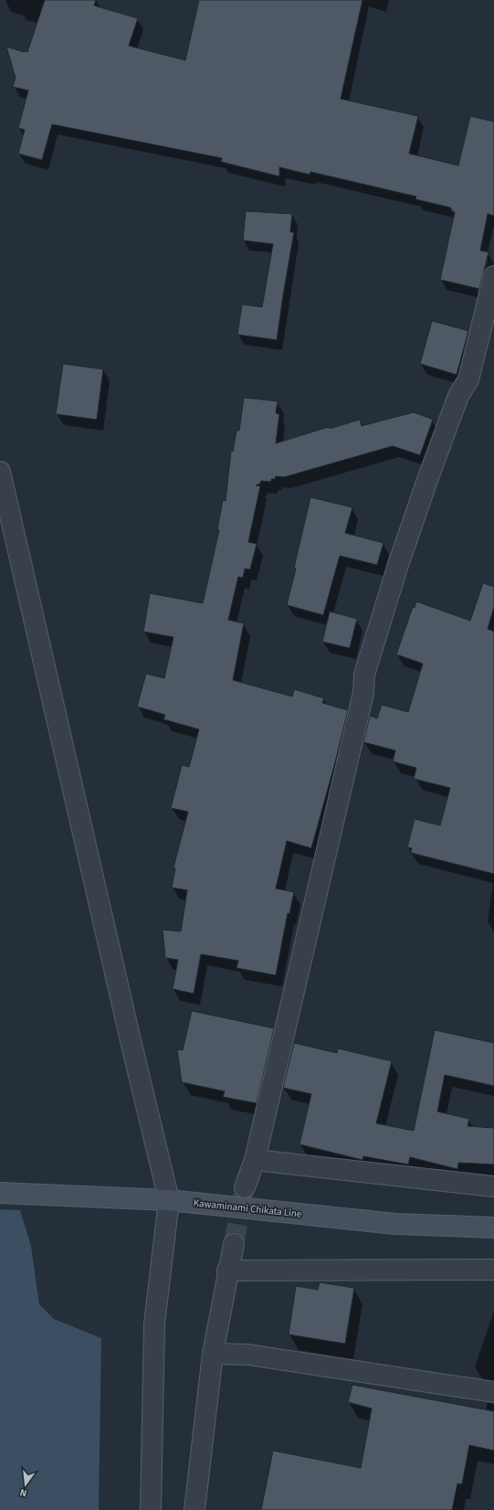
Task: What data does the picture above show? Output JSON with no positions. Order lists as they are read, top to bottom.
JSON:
{
  "streets": {
    "main road": ["Kawaminami Chikata Line"]
  },
  "north": "bottom"
}
